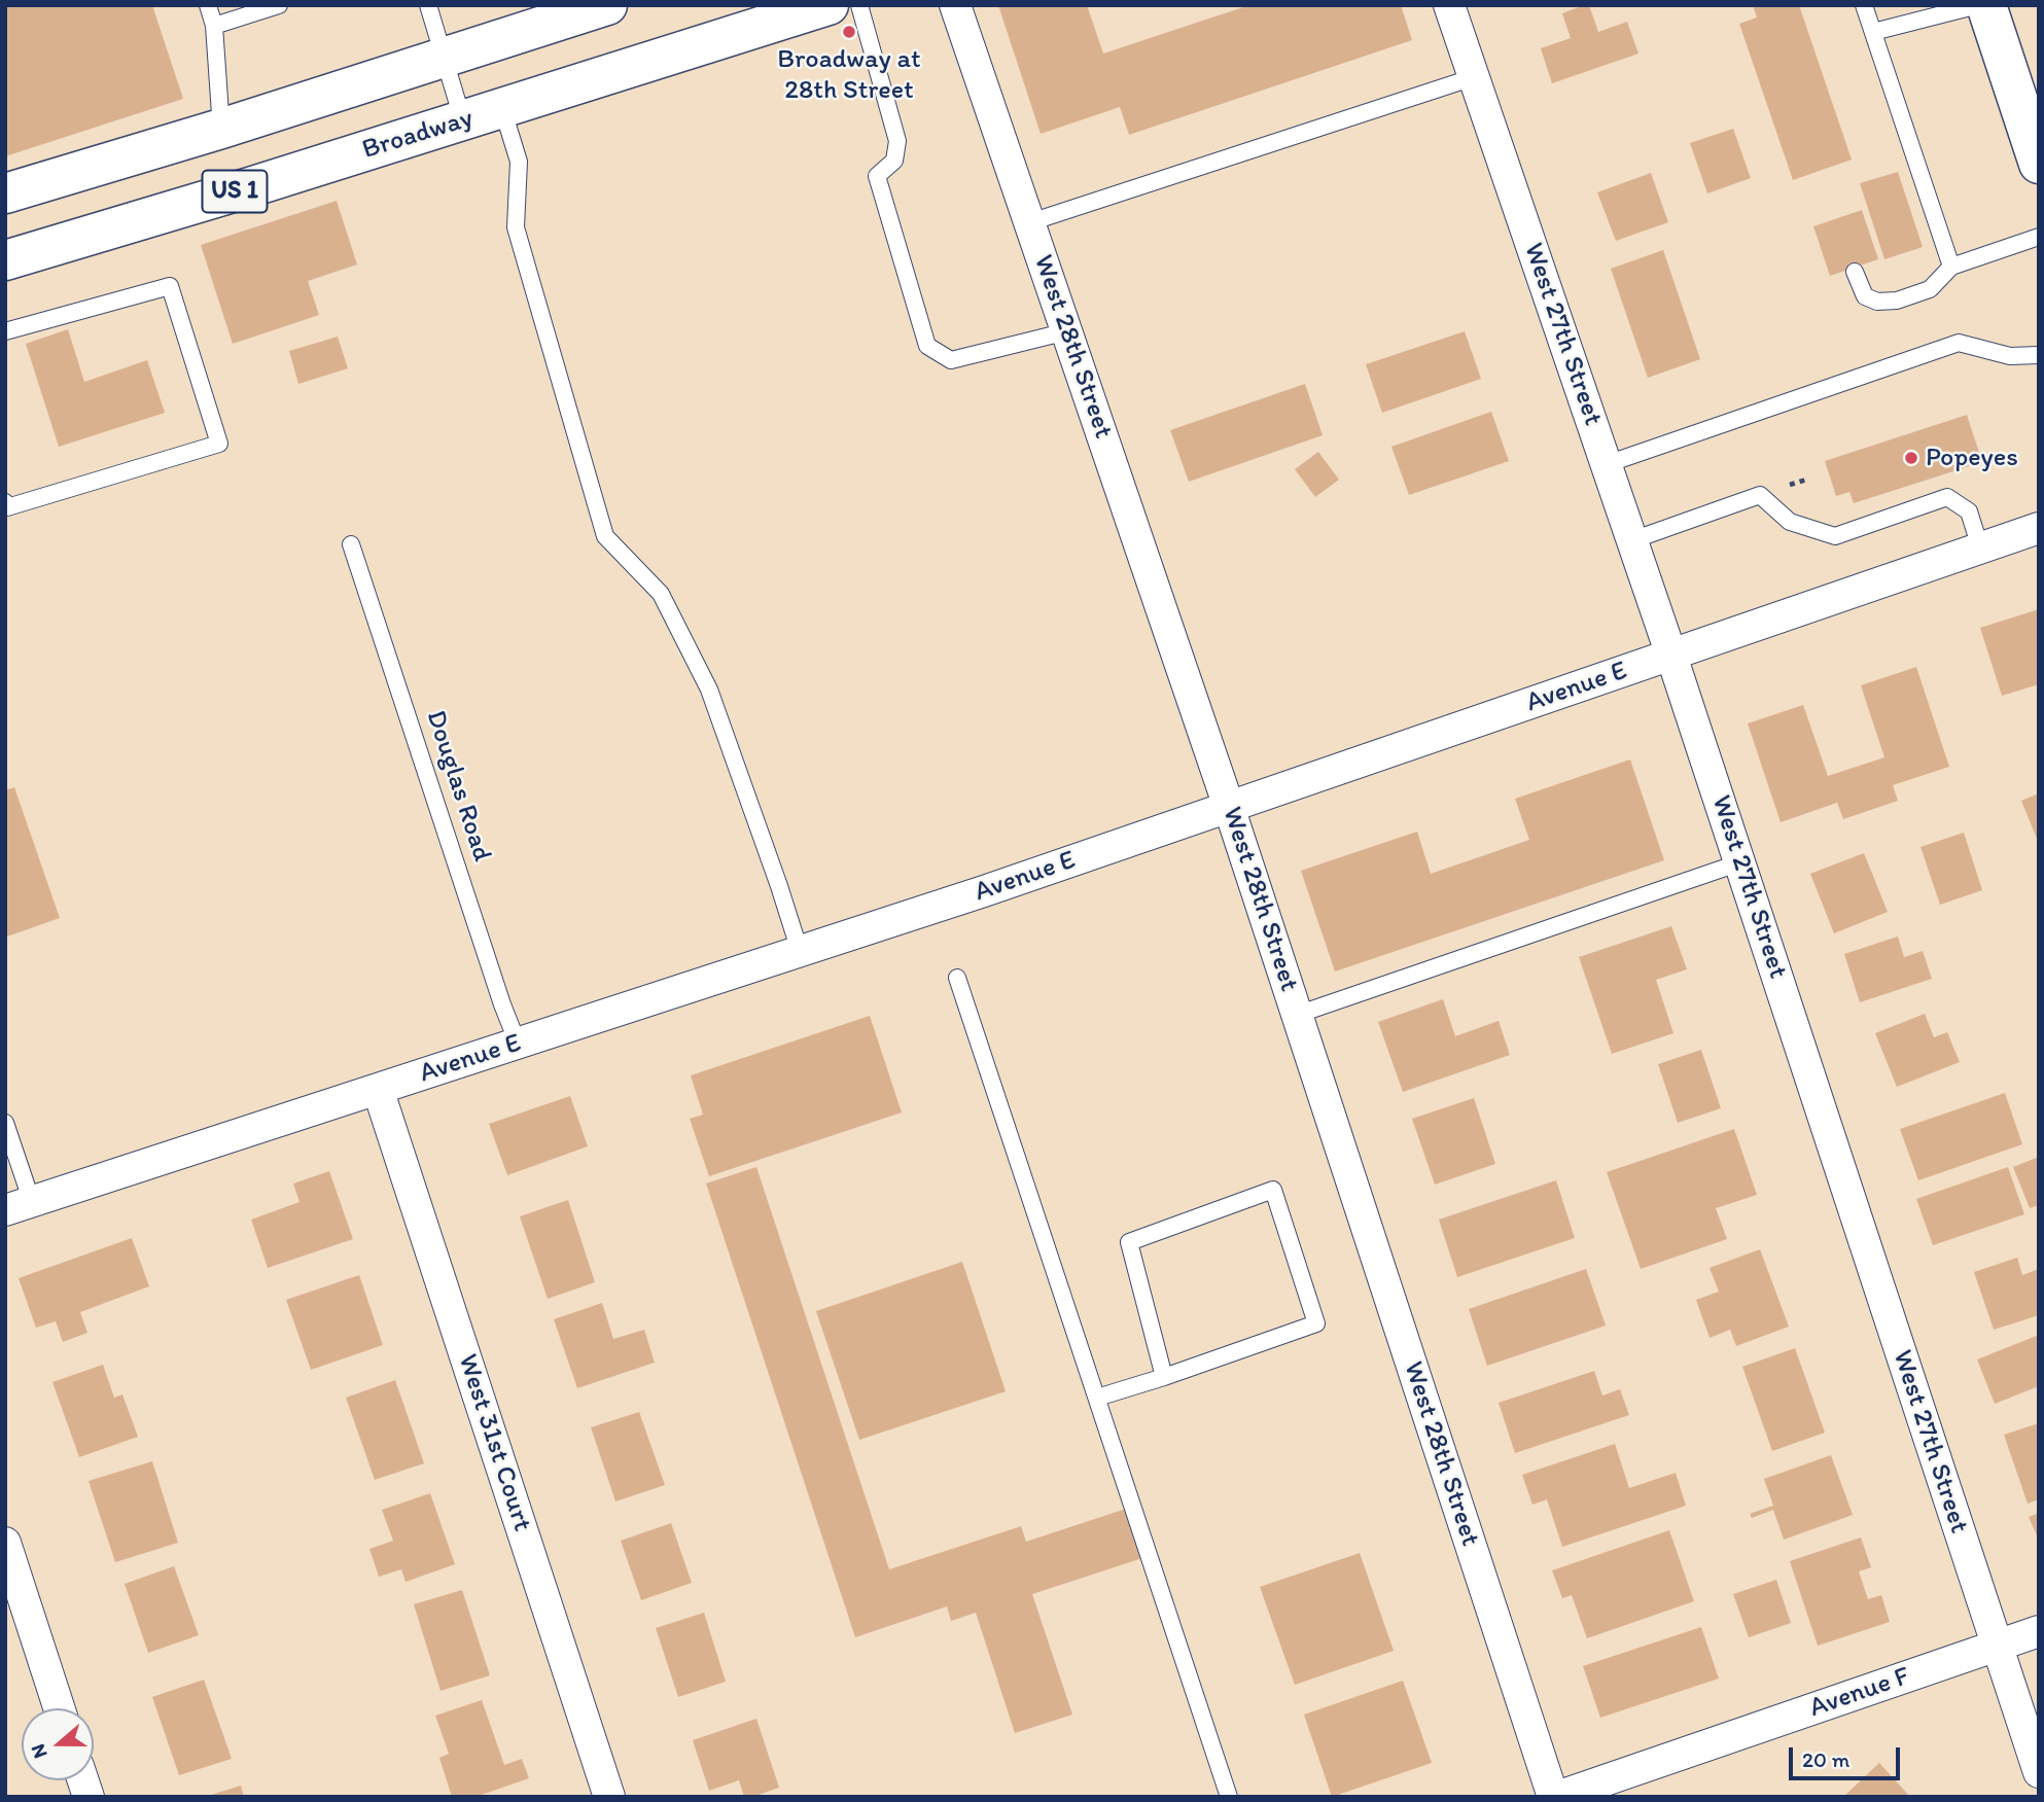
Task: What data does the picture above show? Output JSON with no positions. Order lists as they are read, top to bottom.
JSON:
{
  "streets": {
    "main road": ["Broadway", "US 1"],
    "street": [
      "West 27th Street",
      "West 28th Street",
      "Avenue E",
      "West 31st Court",
      "Avenue F"
    ],
    "lane": ["Douglas Road"]
  },
  "crossings": [
    ["West 27th Street", "Avenue E"],
    ["West 27th Street", "Avenue F"],
    ["West 28th Street", "Avenue E"],
    ["West 28th Street", "Avenue F"],
    ["Avenue E", "Douglas Road"],
    ["Avenue E", "West 31st Court"]
  ],
  "places": ["Broadway at 28th Street", "Popeyes"],
  "scale_bar": "20 m",
  "north": "left"
}
